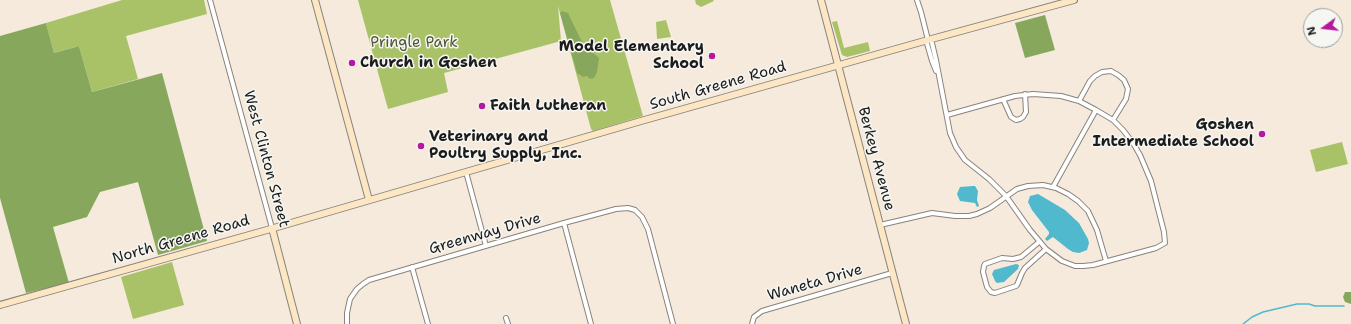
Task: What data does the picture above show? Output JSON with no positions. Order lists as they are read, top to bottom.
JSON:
{
  "streets": {
    "street": [
      "South Greene Road",
      "West Clinton Street",
      "Berkey Avenue",
      "Greenway Drive",
      "North Greene Road",
      "Waneta Drive"
    ]
  },
  "crossings": [
    ["South Greene Road", "Berkey Avenue"],
    ["South Greene Road", "North Greene Road"],
    ["West Clinton Street", "North Greene Road"],
    ["Berkey Avenue", "Waneta Drive"]
  ],
  "parks": ["Pringle Park"],
  "places": [
    "Model Elementary School",
    "Church in Goshen",
    "Faith Lutheran",
    "Goshen Intermediate School",
    "Veterinary and Poultry Supply, Inc."
  ],
  "north": "left"
}
